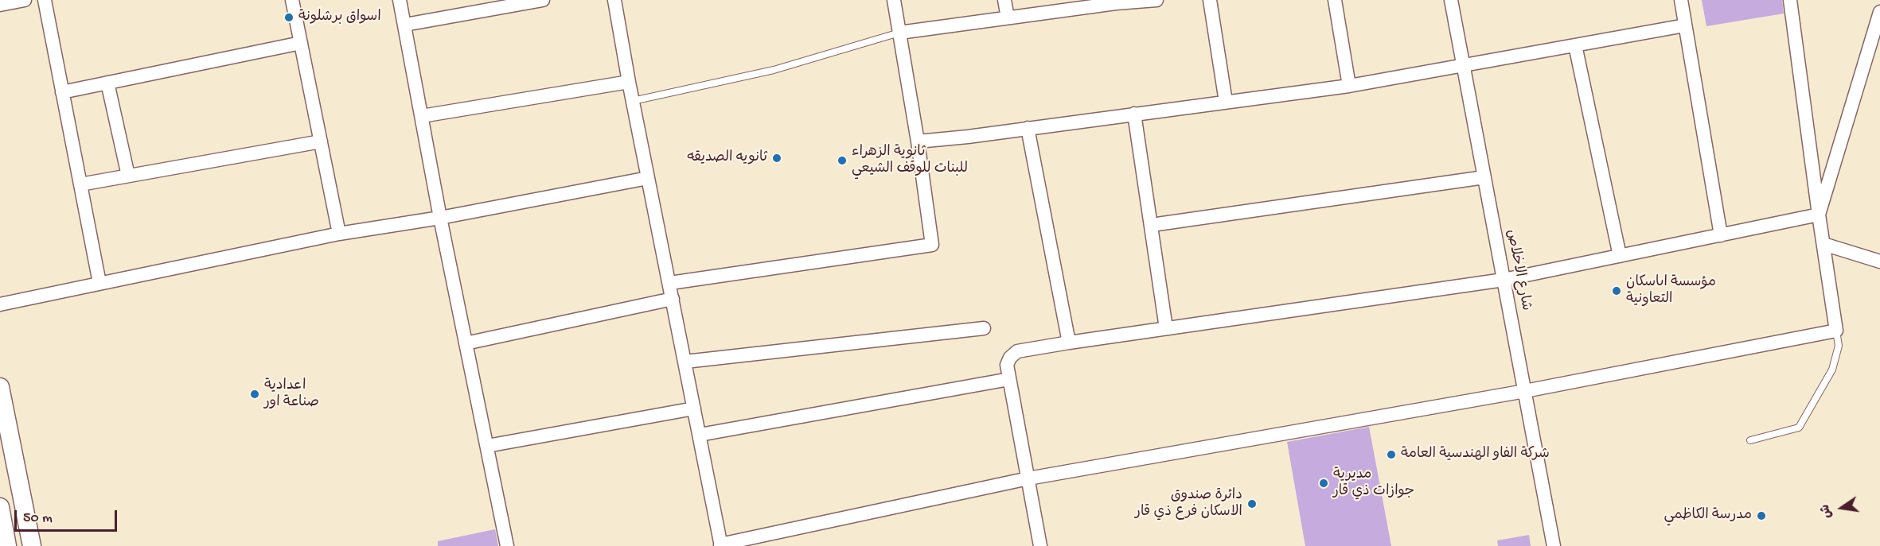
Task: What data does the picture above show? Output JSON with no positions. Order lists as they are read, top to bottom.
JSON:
{
  "streets": {
    "street": ["شارع الاخلاص"]
  },
  "places": [
    "اسواق برشلونة",
    "ثانويه الصديقه",
    "ثانوية الزهراء للبنات للوقف الشيعي",
    "مؤسسة اىاسكان التعاونية",
    "اعدادية صناعة اور",
    "شركة الفاو الهندسية العامة",
    "مديرية جوازات ذي قار",
    "دائرة صندوق الاسكان فرع ذي قار",
    "مدرسة الكاظمي"
  ],
  "scale_bar": "50 m",
  "north": "left"
}
